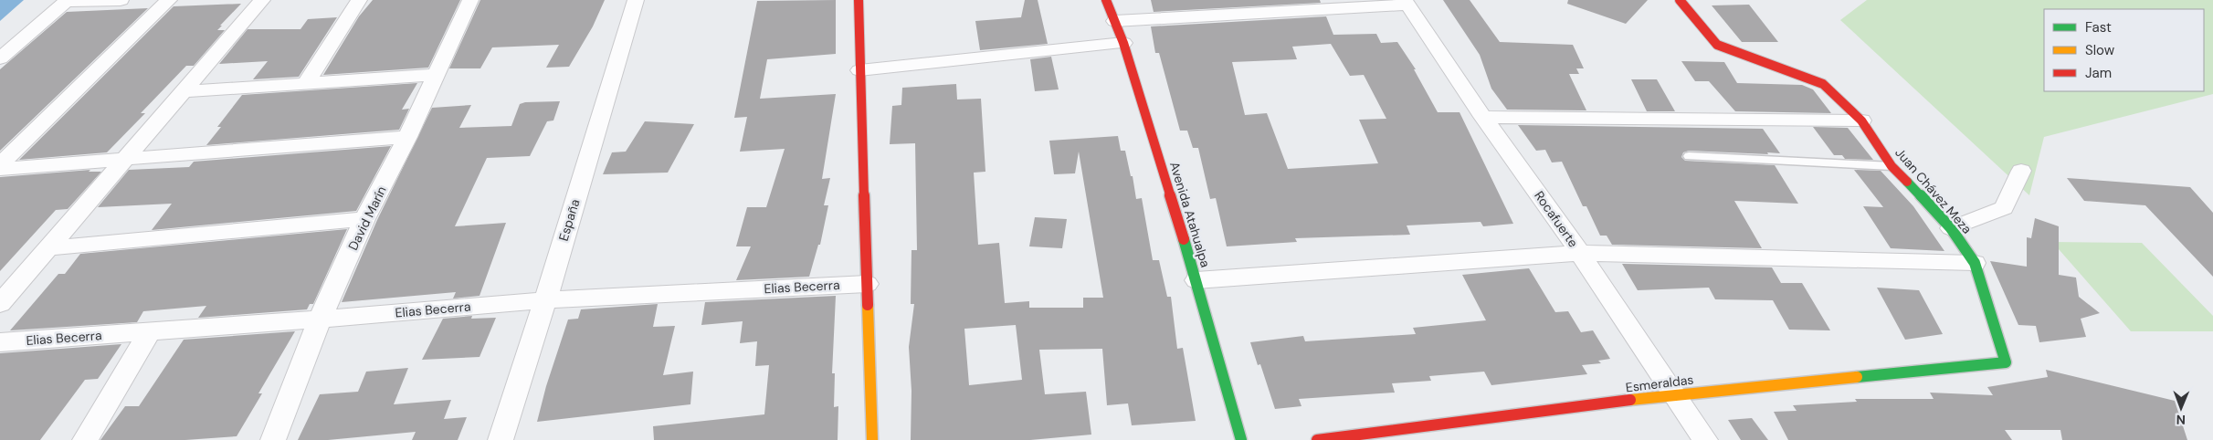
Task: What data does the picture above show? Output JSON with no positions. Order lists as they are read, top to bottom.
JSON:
{
  "streets": {
    "main road": ["Juan Chávez Meza", "Avenida Atahualpa", "Esmeraldas"],
    "street": [
      "David Marín",
      "Rocafuerte",
      "España",
      "Elias Becerra"
    ]
  },
  "crossings": [
    ["Juan Chávez Meza", "Esmeraldas"],
    ["David Marín", "Elias Becerra"],
    ["Rocafuerte", "Esmeraldas"],
    ["España", "Elias Becerra"]
  ],
  "legend": ["Fast", "Slow", "Jam"],
  "north": "bottom"
}
